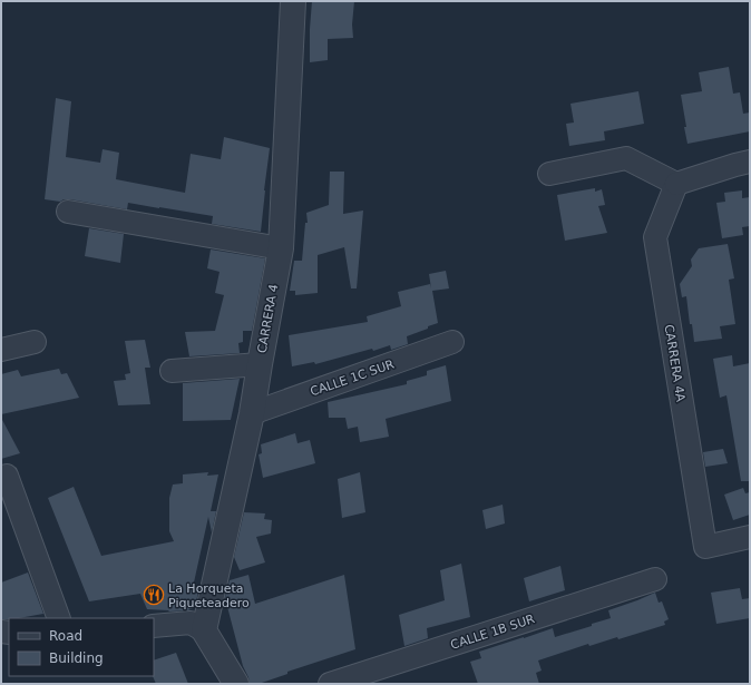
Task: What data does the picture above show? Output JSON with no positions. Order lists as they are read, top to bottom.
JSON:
{
  "streets": {
    "street": [
      "CARRERA 4",
      "CARRERA 4A",
      "CALLE 1C SUR",
      "CALLE 1B SUR"
    ]
  },
  "crossings": [
    ["CARRERA 4", "CALLE 1C SUR"]
  ],
  "places": {
    "restaurant": ["La Horqueta Piqueteadero"]
  },
  "legend": ["Road", "Building"]
}
